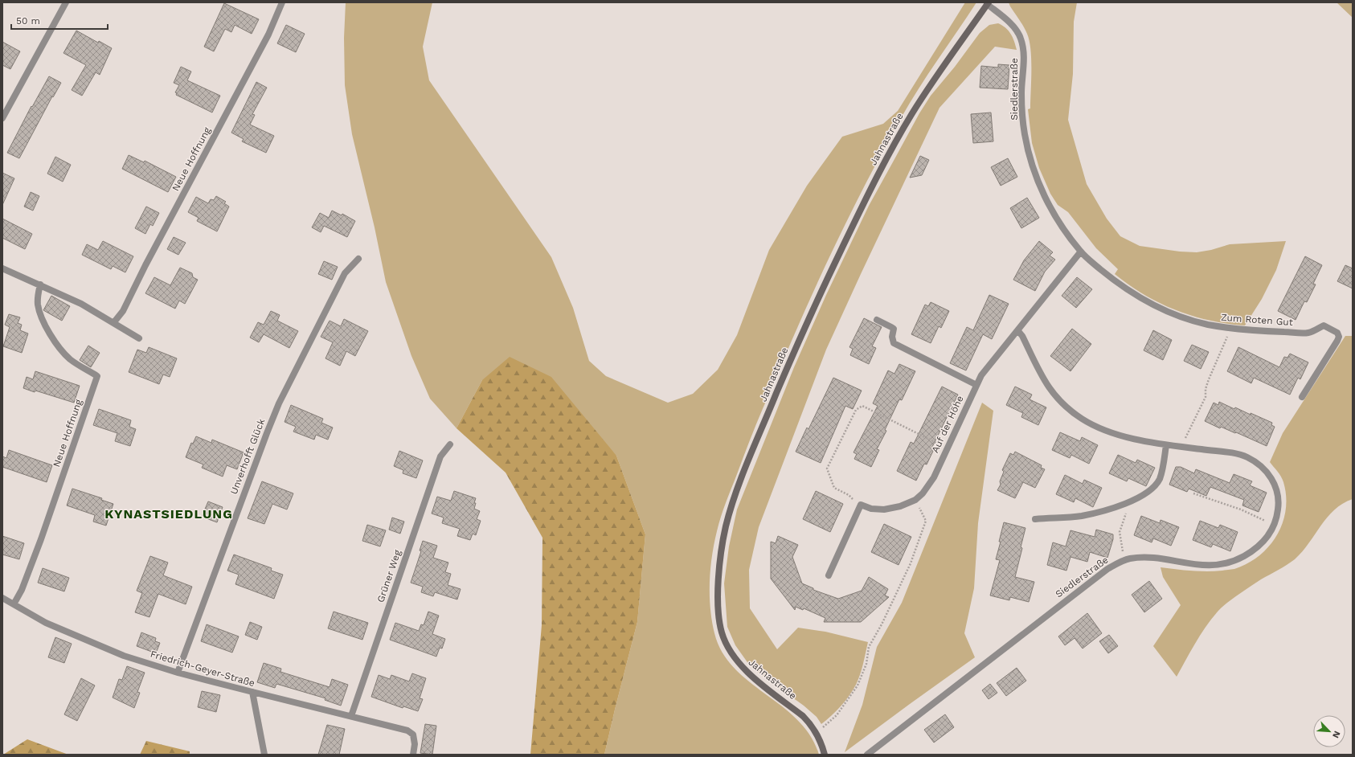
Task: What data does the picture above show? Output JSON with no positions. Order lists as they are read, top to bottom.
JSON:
{
  "streets": {
    "street": [
      "Siedlerstraße",
      "Jahnastraße",
      "Neue Hoffnung",
      "Zum Roten Gut",
      "Auf der Höhe",
      "Unverhofft Glück",
      "Grüner Weg",
      "Friedrich-Geyer-Straße"
    ]
  },
  "crossings": [
    ["Siedlerstraße", "Jahnastraße"],
    ["Siedlerstraße", "Zum Roten Gut"],
    ["Siedlerstraße", "Auf der Höhe"],
    ["Neue Hoffnung", "Friedrich-Geyer-Straße"],
    ["Zum Roten Gut", "Auf der Höhe"],
    ["Unverhofft Glück", "Friedrich-Geyer-Straße"],
    ["Grüner Weg", "Friedrich-Geyer-Straße"]
  ],
  "districts": ["KYNASTSIEDLUNG"],
  "scale_bar": "50 m",
  "north": "bottom right"
}
